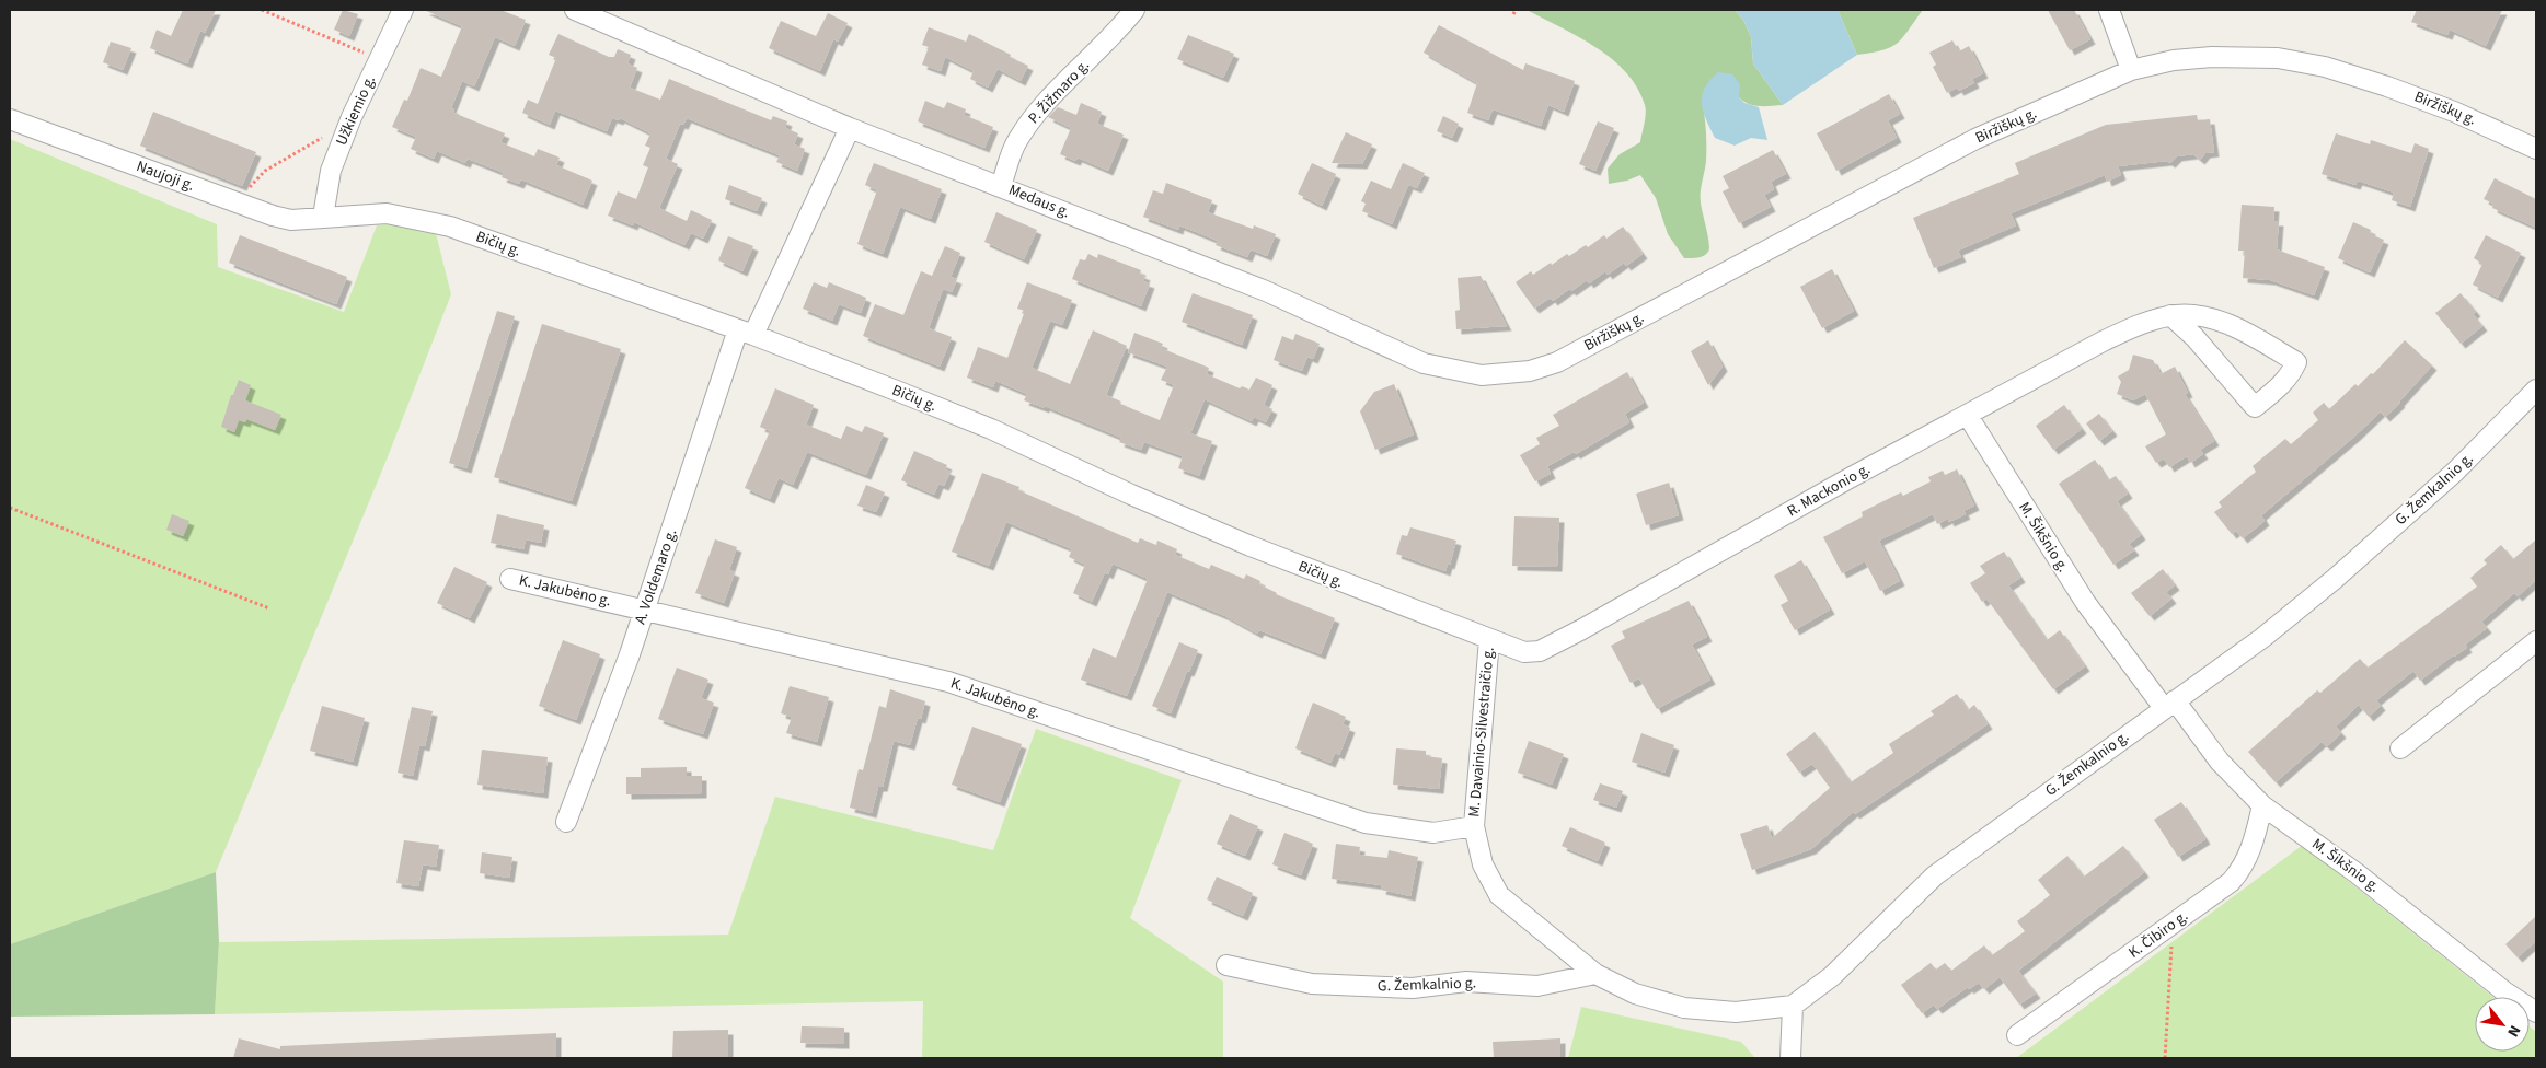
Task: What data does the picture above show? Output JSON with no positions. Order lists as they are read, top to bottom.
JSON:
{
  "streets": {
    "street": [
      "P. Žižmaro g.",
      "Biržiškų g.",
      "Užkiemio g.",
      "Naujoji g.",
      "Medaus g.",
      "Bičių g.",
      "G. Žemkalnio g.",
      "R. Mackonio g.",
      "M. Šikšnio g.",
      "A. Voldemaro g.",
      "K. Jakubėno g.",
      "M. Davainio-Silvestraičio g.",
      "K. Čibiro g."
    ]
  },
  "crossings": [
    ["P. Žižmaro g.", "Medaus g."],
    ["Biržiškų g.", "Medaus g."],
    ["Užkiemio g.", "Naujoji g."],
    ["Užkiemio g.", "Bičių g."],
    ["Naujoji g.", "Bičių g."],
    ["Medaus g.", "A. Voldemaro g."],
    ["Bičių g.", "R. Mackonio g."],
    ["Bičių g.", "A. Voldemaro g."],
    ["Bičių g.", "M. Davainio-Silvestraičio g."],
    ["G. Žemkalnio g.", "M. Šikšnio g."],
    ["R. Mackonio g.", "M. Šikšnio g."],
    ["R. Mackonio g.", "M. Davainio-Silvestraičio g."],
    ["M. Šikšnio g.", "K. Čibiro g."],
    ["A. Voldemaro g.", "K. Jakubėno g."],
    ["K. Jakubėno g.", "M. Davainio-Silvestraičio g."]
  ],
  "north": "bottom right"
}
